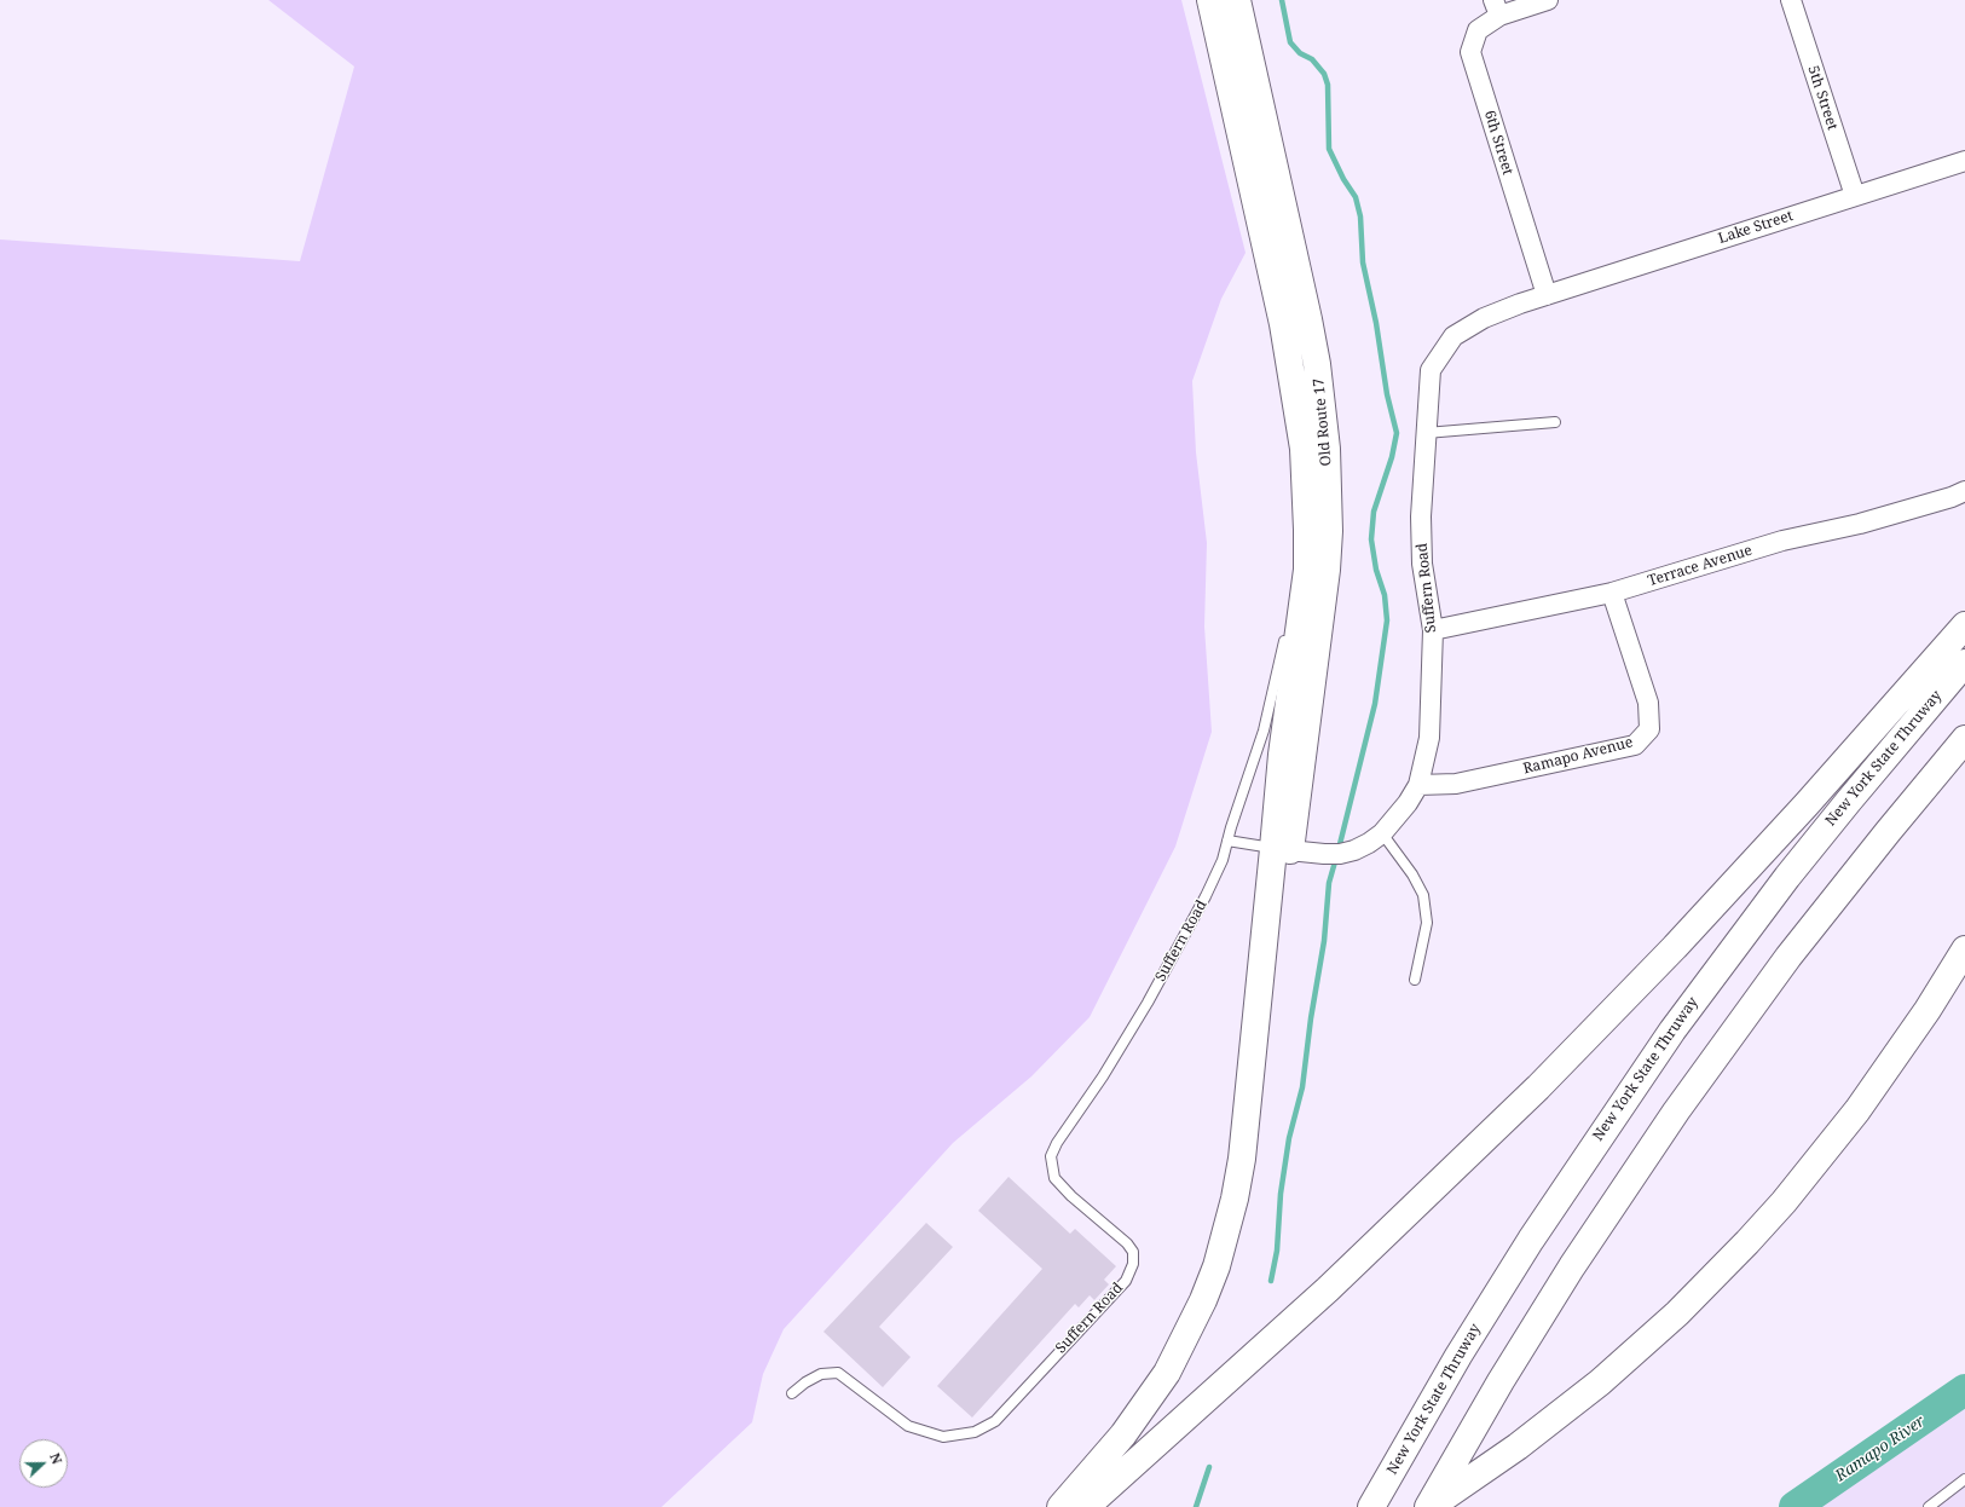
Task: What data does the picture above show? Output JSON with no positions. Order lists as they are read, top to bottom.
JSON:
{
  "streets": {
    "main road": ["Old Route 17", "New York State Thruway"],
    "street": [
      "5th Street",
      "6th Street",
      "Lake Street",
      "Terrace Avenue",
      "Suffern Road",
      "Ramapo Avenue"
    ]
  },
  "crossings": [
    ["5th Street", "Lake Street"],
    ["6th Street", "Lake Street"],
    ["6th Street", "Suffern Road"],
    ["Lake Street", "Suffern Road"],
    ["Old Route 17", "Suffern Road"],
    ["Terrace Avenue", "Suffern Road"],
    ["Terrace Avenue", "Ramapo Avenue"],
    ["Suffern Road", "Ramapo Avenue"]
  ],
  "water": ["Ramapo River"],
  "north": "right"
}
